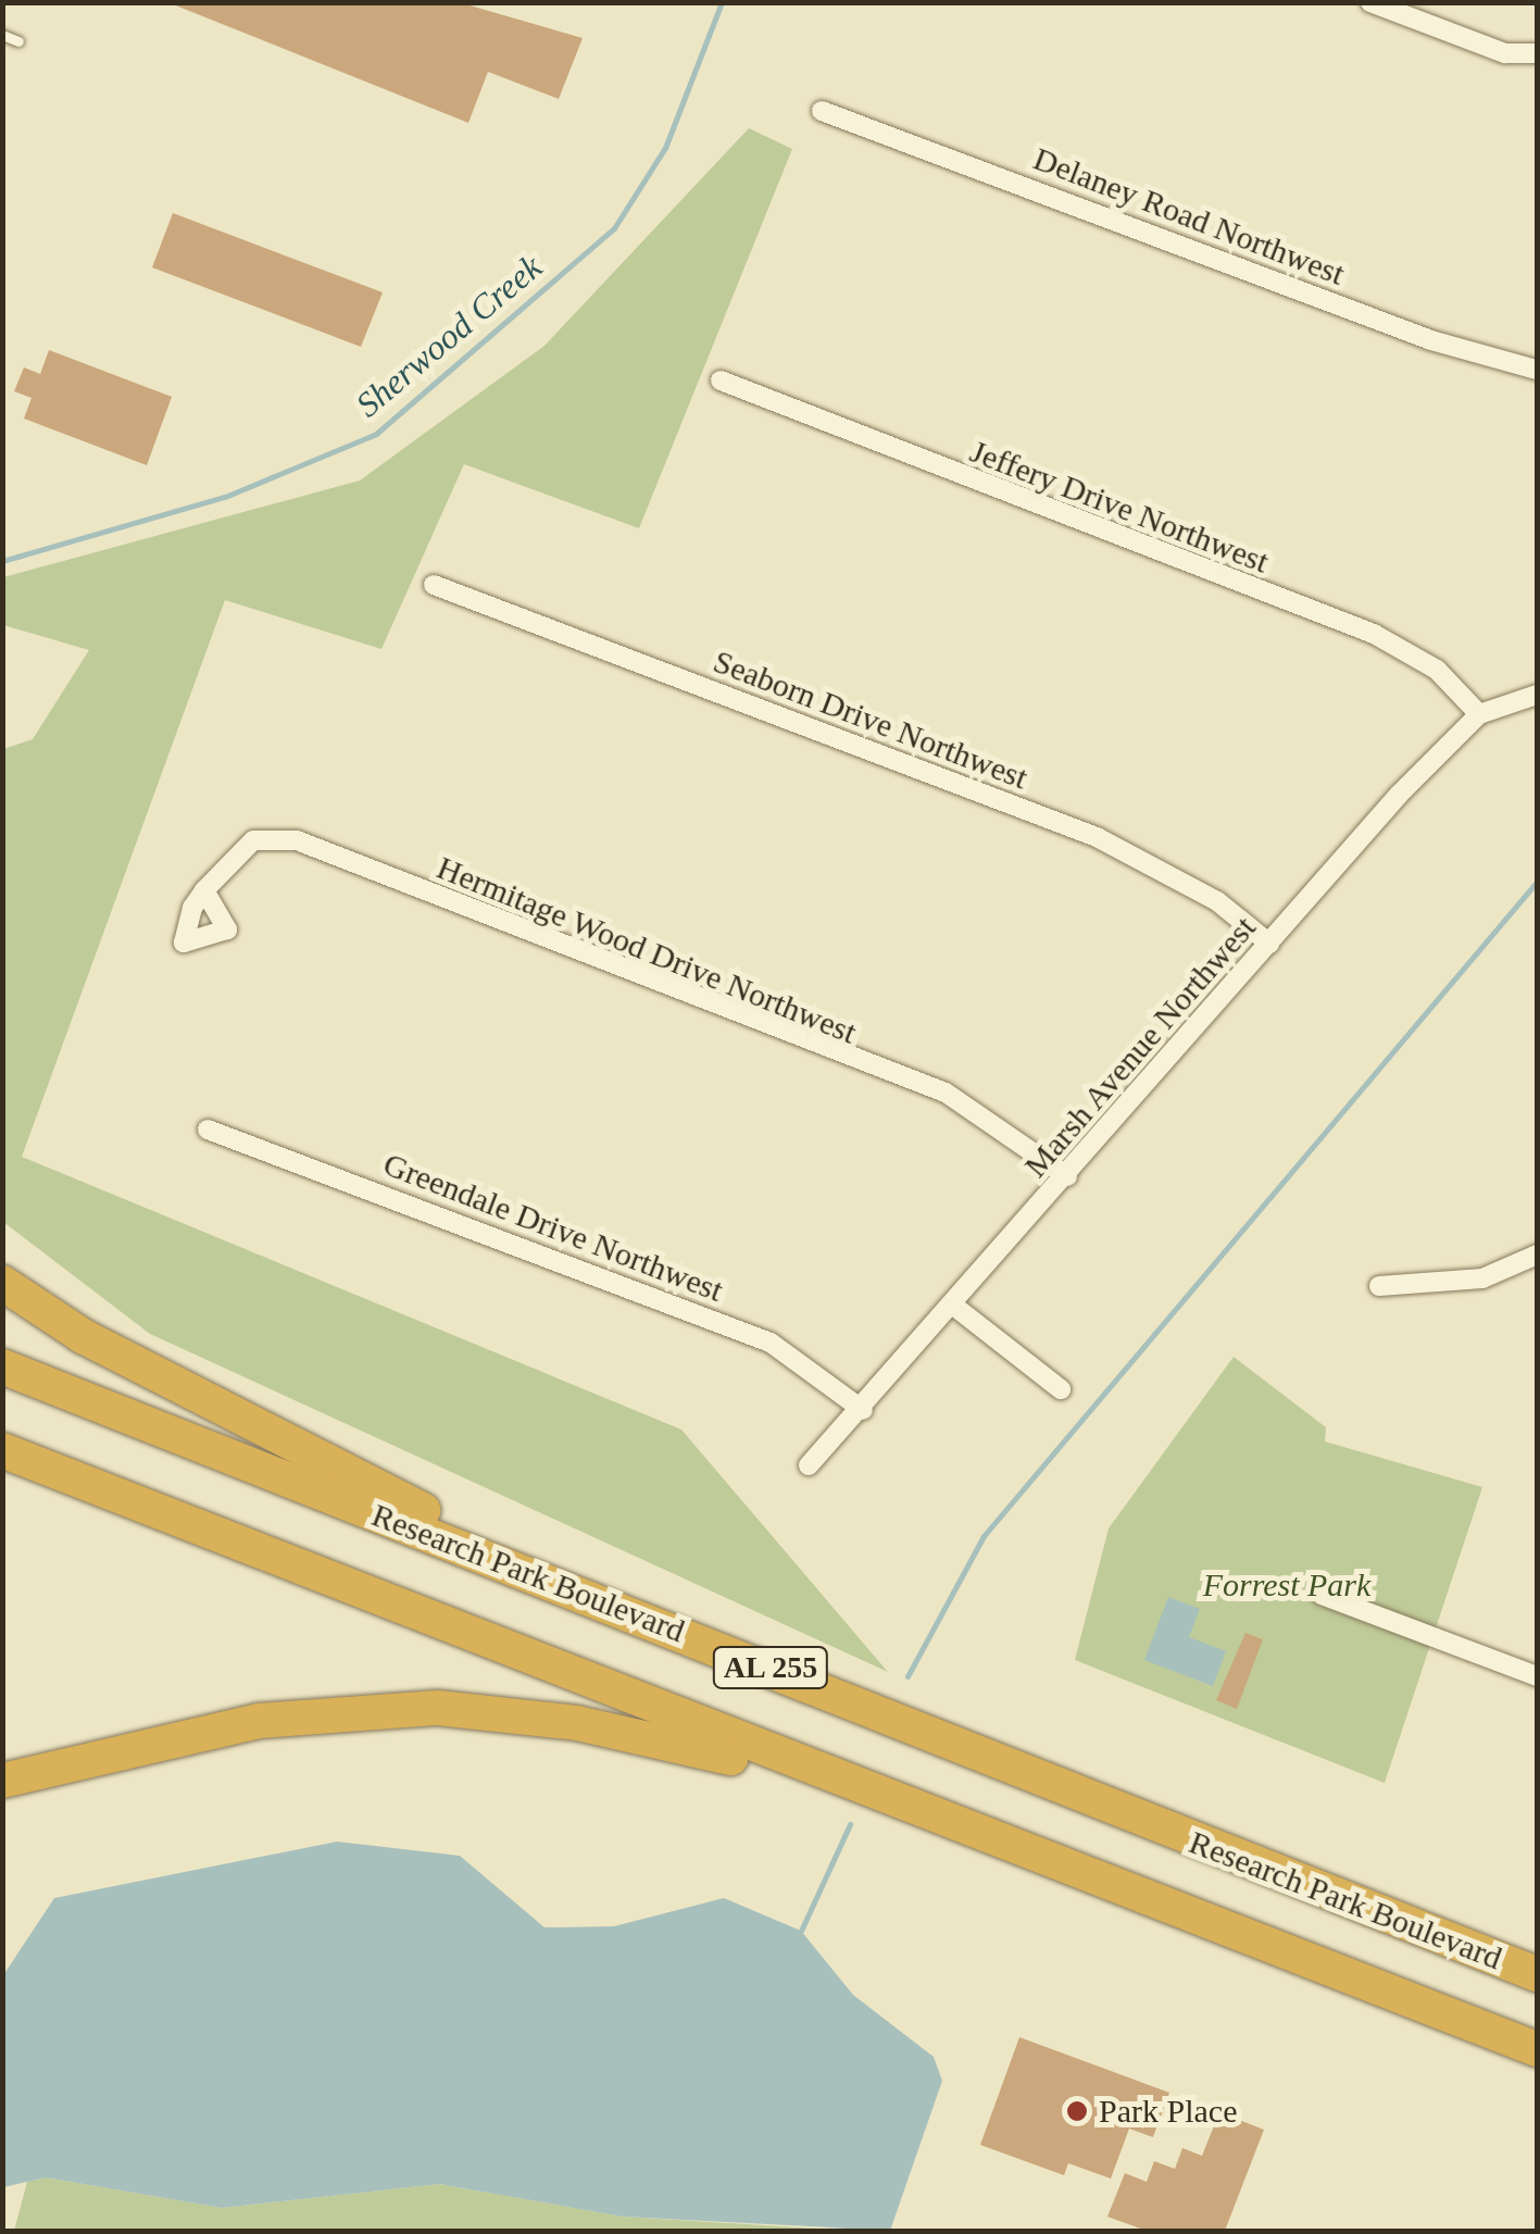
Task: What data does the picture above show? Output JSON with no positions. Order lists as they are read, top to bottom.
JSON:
{
  "streets": {
    "highway": ["Research Park Boulevard", "AL 255"],
    "street": [
      "Delaney Road Northwest",
      "Jeffery Drive Northwest",
      "Seaborn Drive Northwest",
      "Hermitage Wood Drive Northwest",
      "Marsh Avenue Northwest",
      "Greendale Drive Northwest"
    ]
  },
  "crossings": [
    ["Jeffery Drive Northwest", "Marsh Avenue Northwest"],
    ["Seaborn Drive Northwest", "Marsh Avenue Northwest"],
    ["Hermitage Wood Drive Northwest", "Marsh Avenue Northwest"],
    ["Marsh Avenue Northwest", "Greendale Drive Northwest"]
  ],
  "water": ["Sherwood Creek"],
  "parks": ["Forrest Park"],
  "places": ["Park Place"]
}
